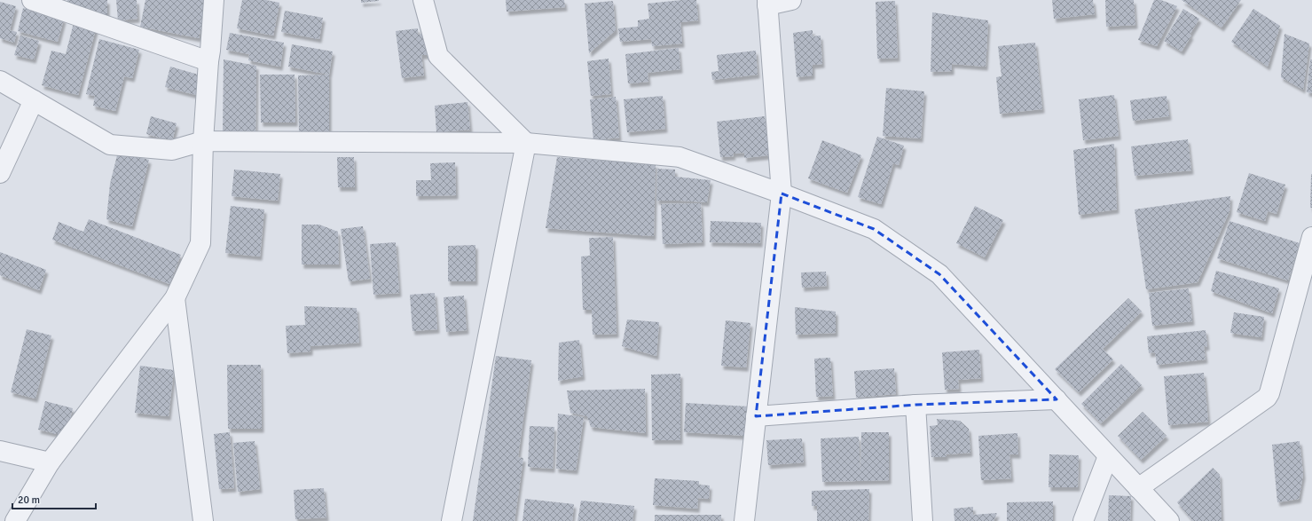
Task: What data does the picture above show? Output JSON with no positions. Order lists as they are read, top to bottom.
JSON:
{
  "scale_bar": "20 m"
}
